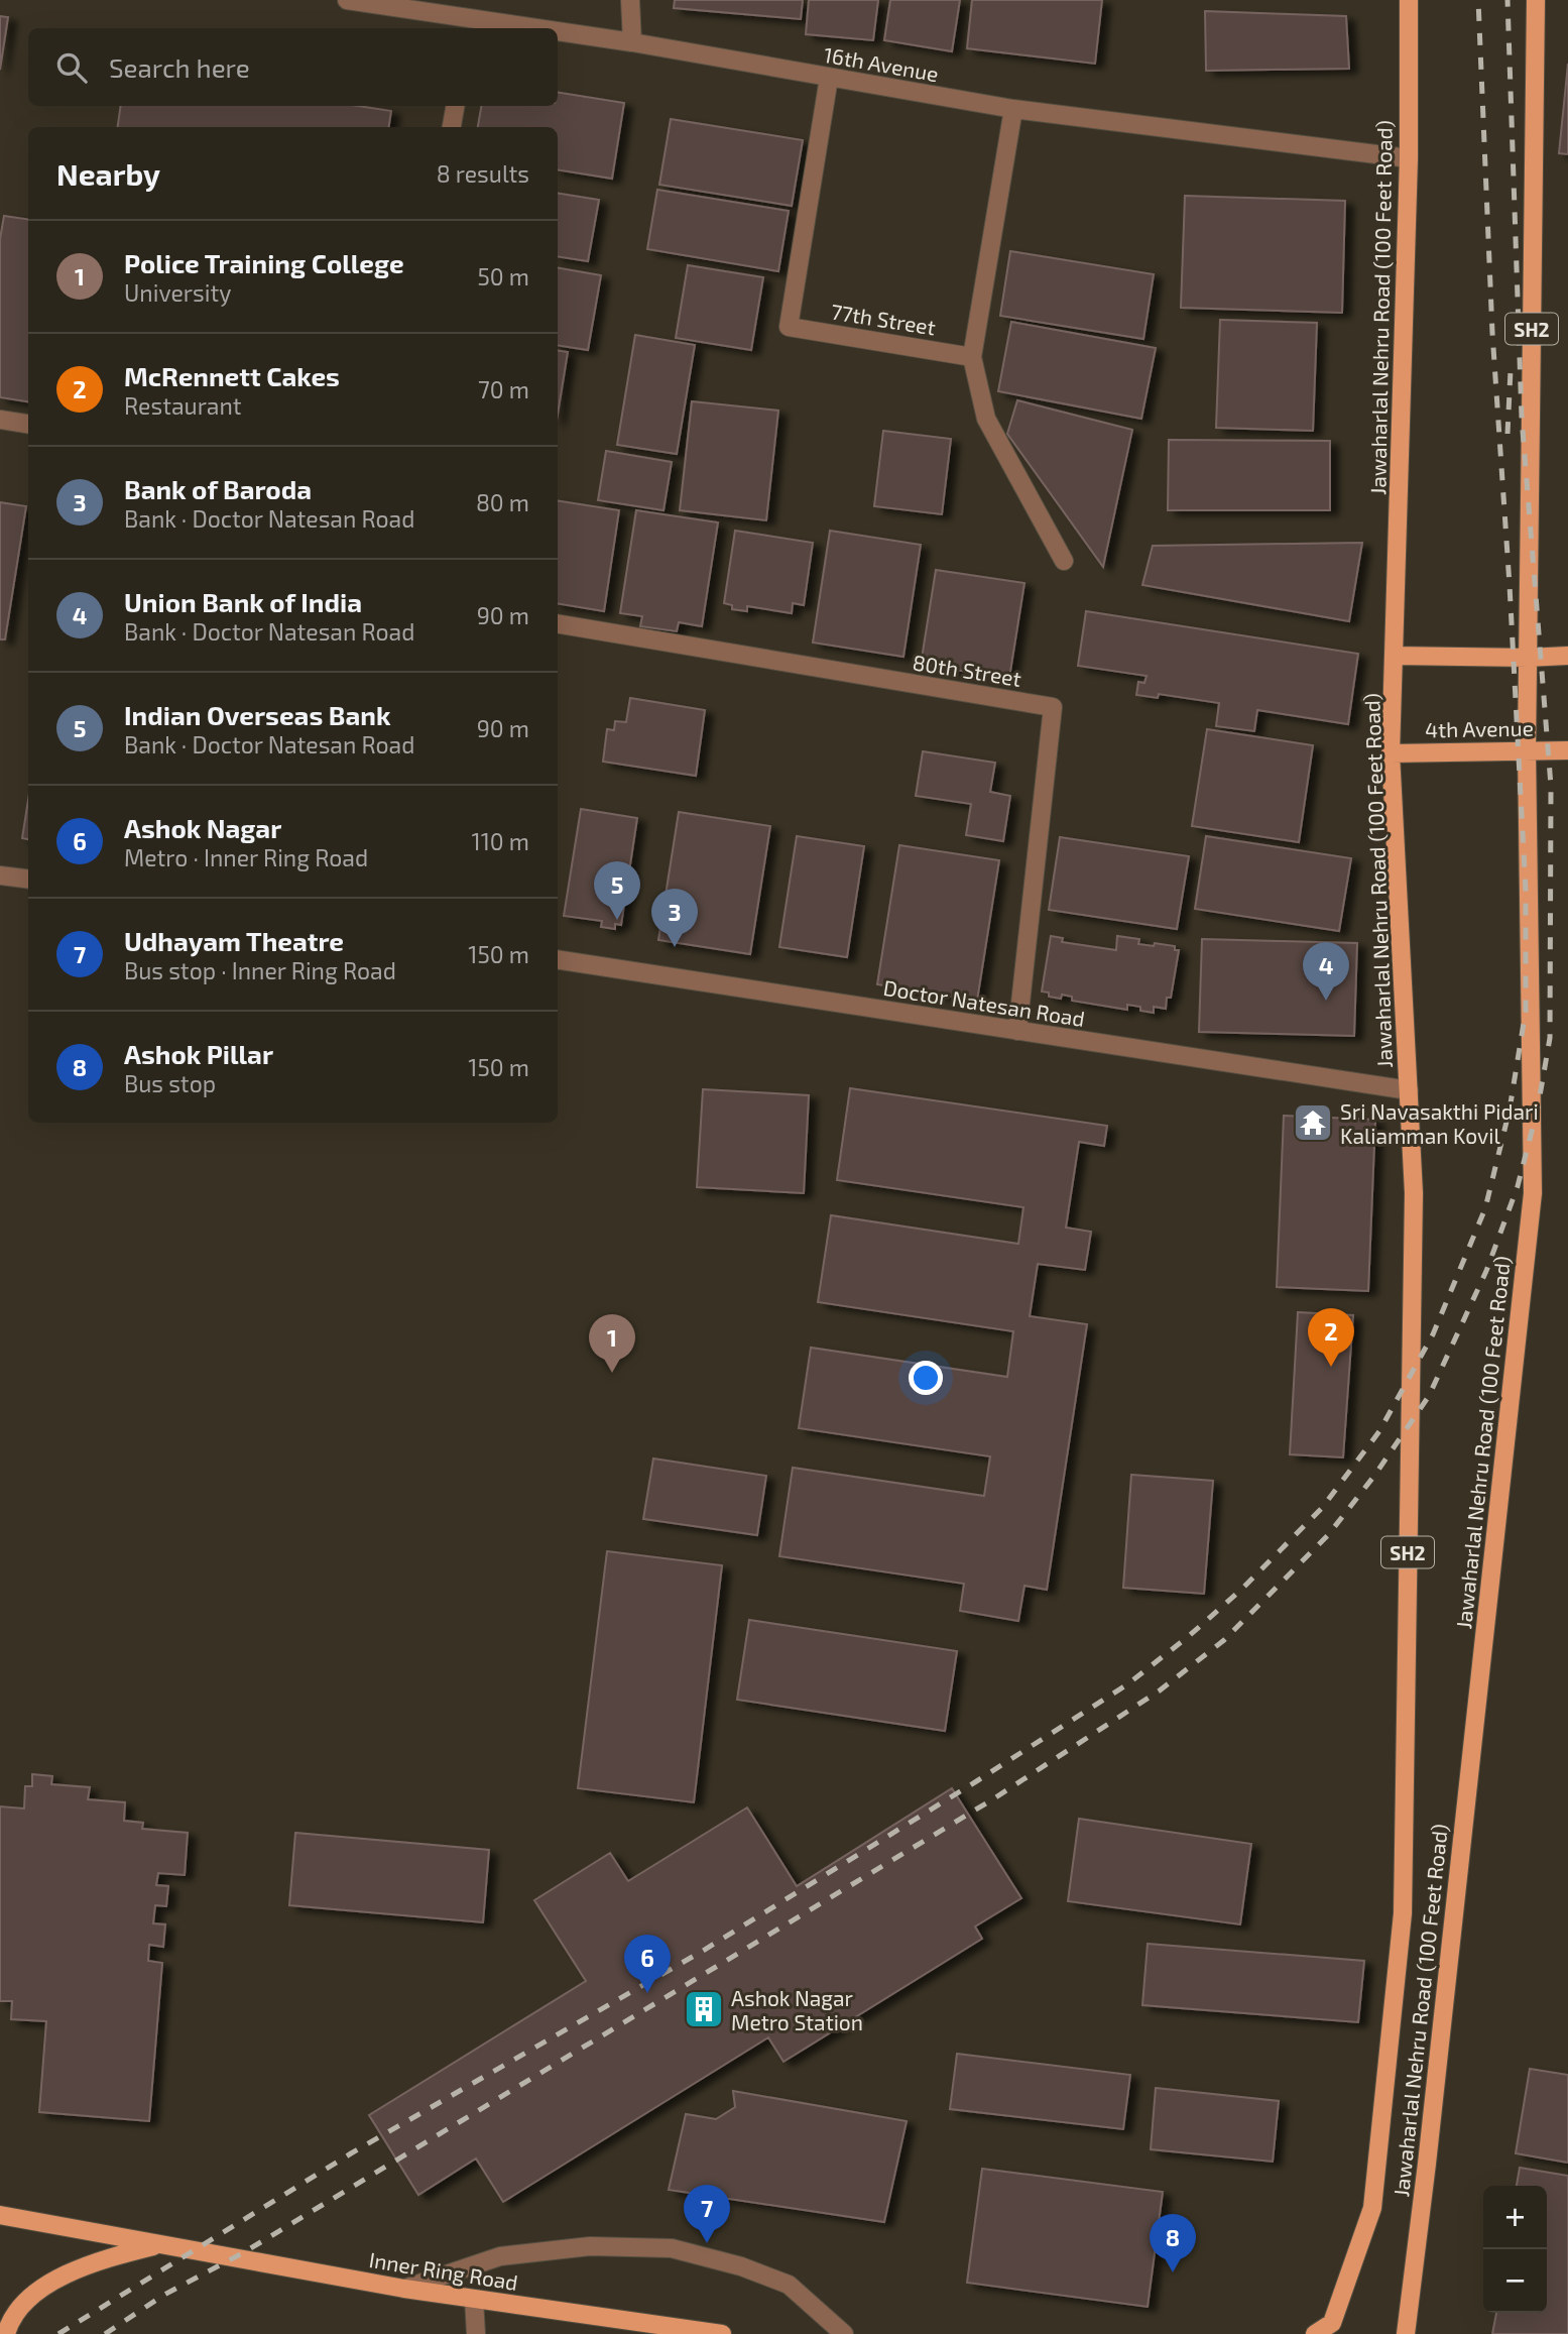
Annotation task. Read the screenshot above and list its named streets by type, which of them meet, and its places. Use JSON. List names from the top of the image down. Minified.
{"streets":{"main road":["Jawaharlal Nehru Road (100 Feet Road)","SH2","4th Avenue","Inner Ring Road"],"street":["16th Avenue","77th Street","80th Street","Doctor Natesan Road"]},"crossings":[["16th Avenue","Jawaharlal Nehru Road (100 Feet Road)"],["16th Avenue","77th Street"],["Jawaharlal Nehru Road (100 Feet Road)","4th Avenue"],["Jawaharlal Nehru Road (100 Feet Road)","Doctor Natesan Road"],["80th Street","Doctor Natesan Road"]],"places":{"temple":["Sri Navasakthi Pidari Kaliamman Kovil"],"building":["Ashok Nagar Metro Station"]},"page":{"search":"Search here","heading":["Nearby","8 results"],"list":[{"mark":"1","name":"Police Training College","note":"University","value":"50 m"},{"mark":"2","name":"McRennett Cakes","note":"Restaurant","value":"70 m"},{"mark":"3","name":"Bank of Baroda","note":"Bank · Doctor Natesan Road","value":"80 m"},{"mark":"4","name":"Union Bank of India","note":"Bank · Doctor Natesan Road","value":"90 m"},{"mark":"5","name":"Indian Overseas Bank","note":"Bank · Doctor Natesan Road","value":"90 m"},{"mark":"6","name":"Ashok Nagar","note":"Metro · Inner Ring Road","value":"110 m"},{"mark":"7","name":"Udhayam Theatre","note":"Bus stop · Inner Ring Road","value":"150 m"},{"mark":"8","name":"Ashok Pillar","note":"Bus stop","value":"150 m"}],"pins":["5","3","4","2","1","6","7","8"],"map_buttons":["+","−"]}}
